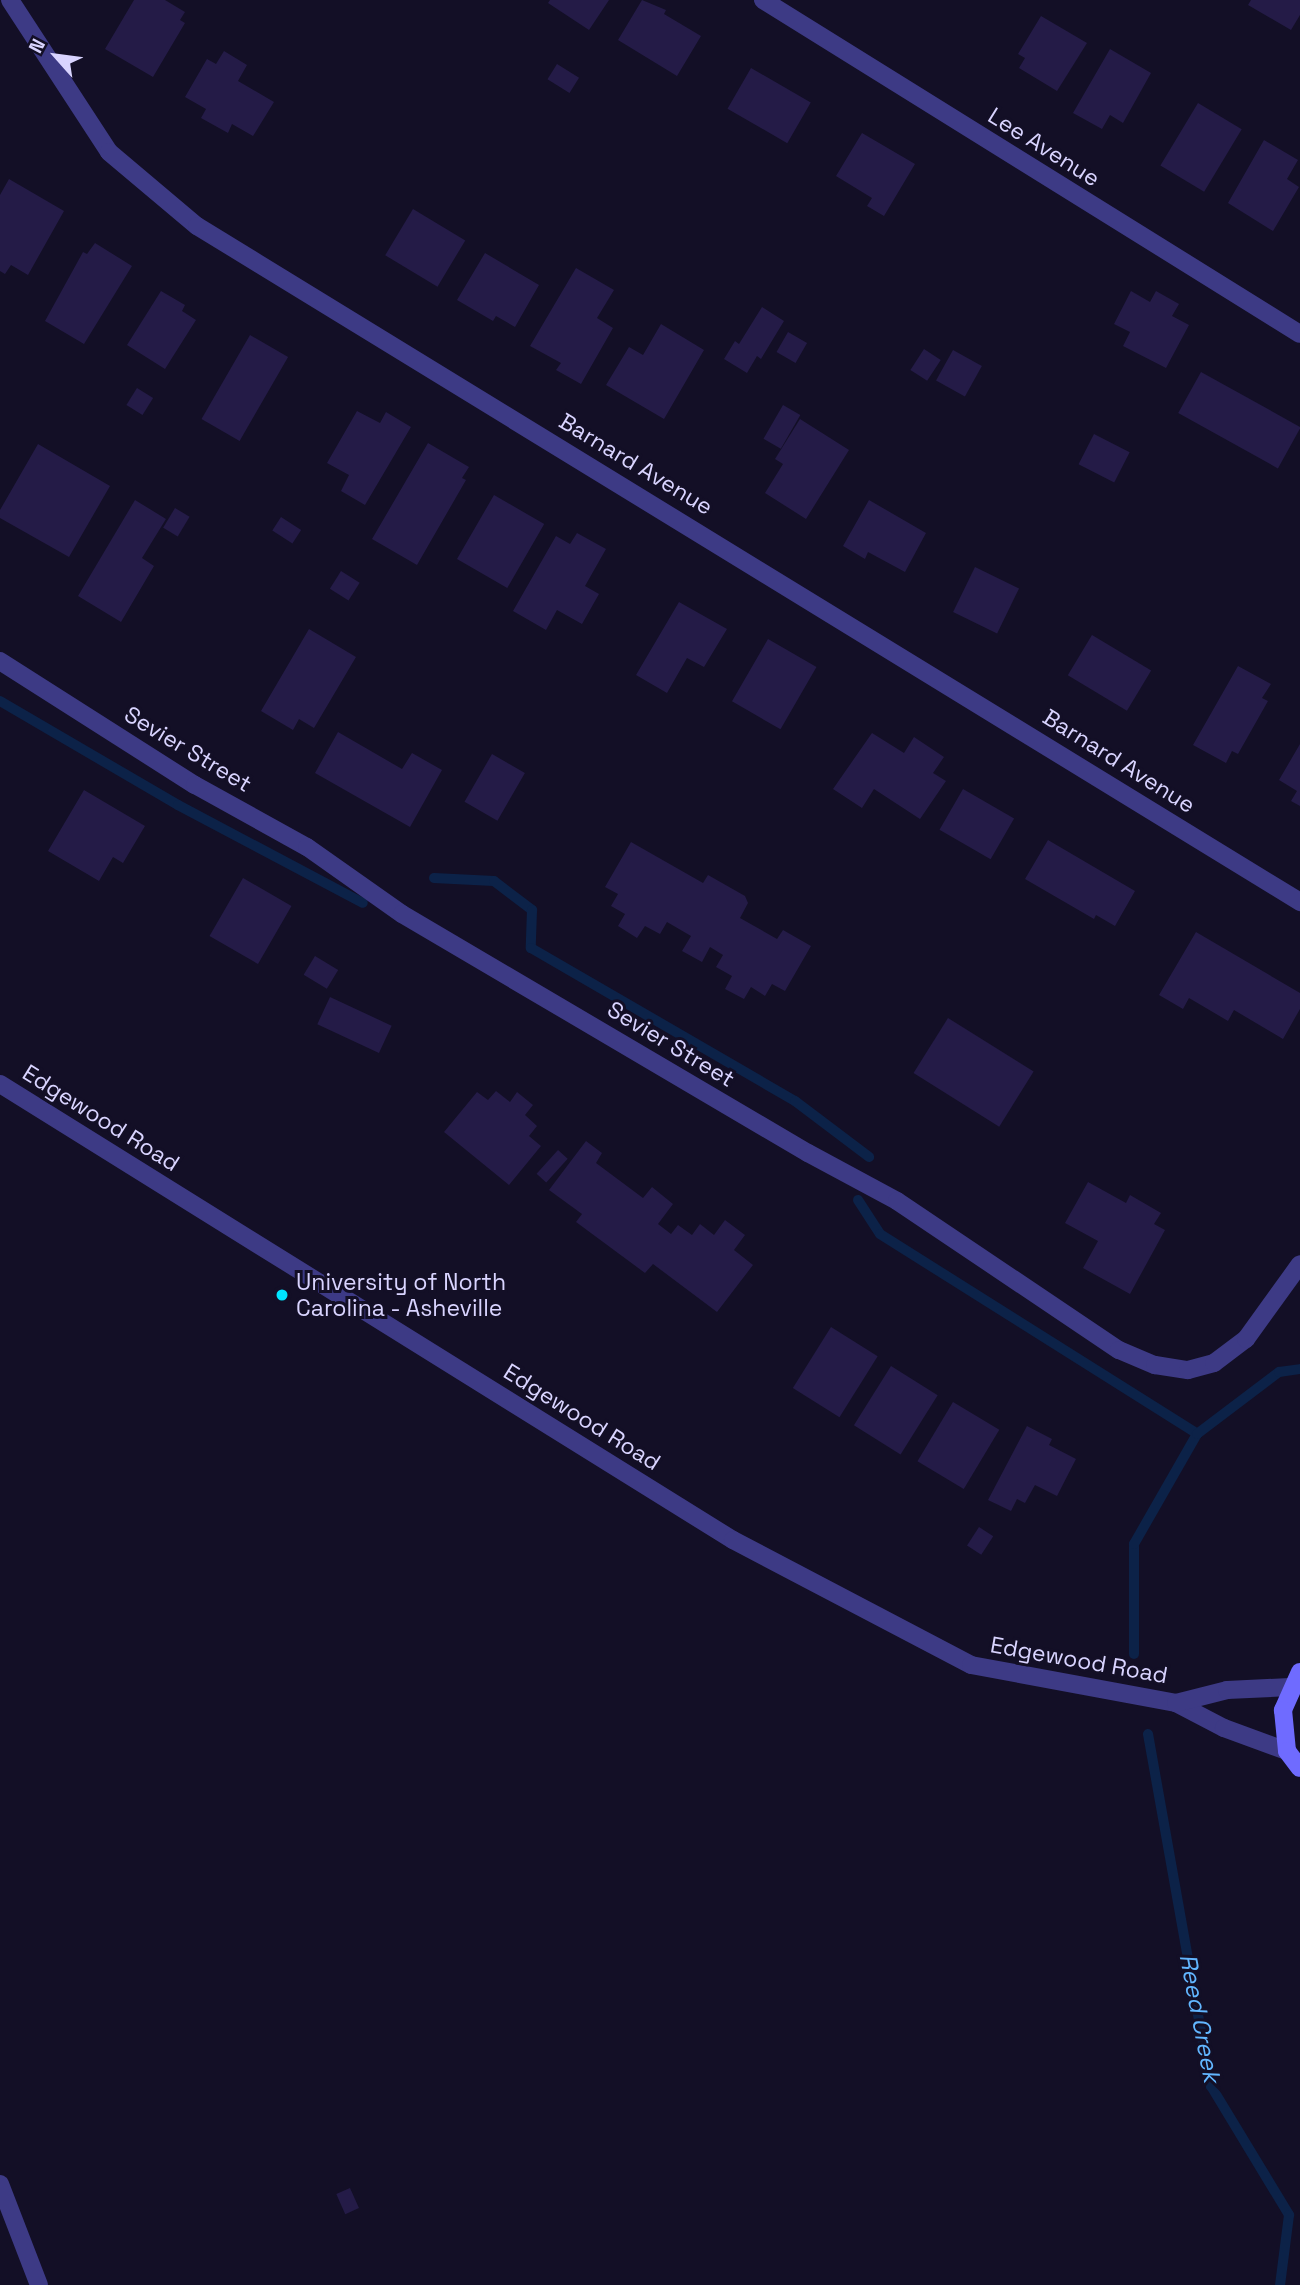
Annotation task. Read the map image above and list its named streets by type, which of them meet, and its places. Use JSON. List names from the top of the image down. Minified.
{"streets":{"street":["Lee Avenue","Barnard Avenue","Sevier Street","Edgewood Road"]},"water":["Reed Creek"],"places":["University of North Carolina - Asheville"],"north":"top left"}
